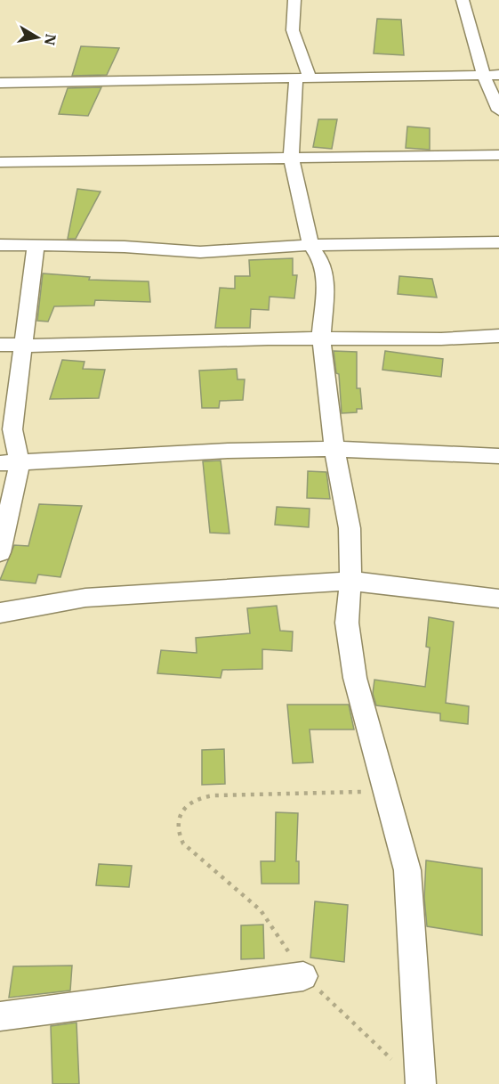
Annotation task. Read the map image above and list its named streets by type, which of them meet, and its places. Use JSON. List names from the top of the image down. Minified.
{"north":"right"}
